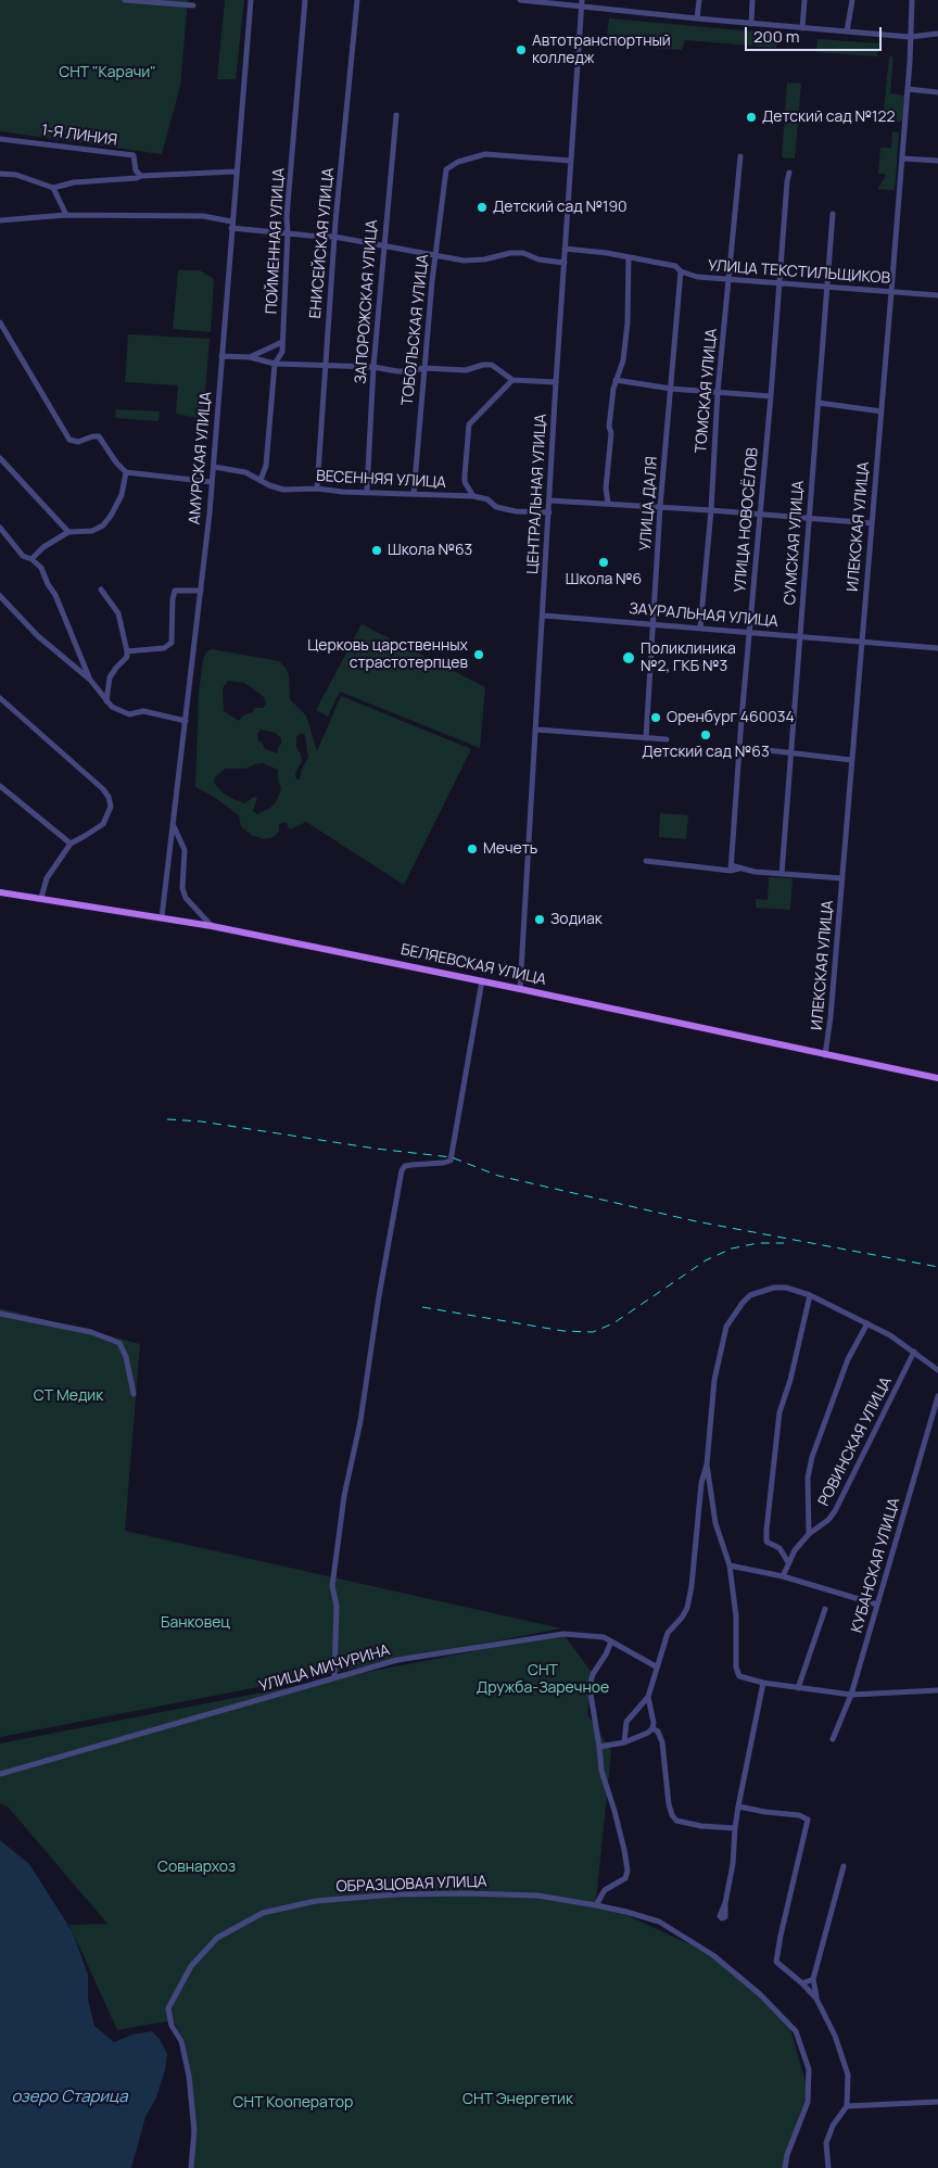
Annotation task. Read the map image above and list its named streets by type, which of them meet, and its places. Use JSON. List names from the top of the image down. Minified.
{"streets":{"main road":["БЕЛЯЕВСКАЯ УЛИЦА"],"street":["1-Я ЛИНИЯ","ПОЙМЕННАЯ УЛИЦА","ЕНИСЕЙСКАЯ УЛИЦА","УЛИЦА ТЕКСТИЛЬЩИКОВ","ЗАПОРОЖСКАЯ УЛИЦА","ТОБОЛЬСКАЯ УЛИЦА","ТОМСКАЯ УЛИЦА","АМУРСКАЯ УЛИЦА","ВЕСЕННЯЯ УЛИЦА","ЦЕНТРАЛЬНАЯ УЛИЦА","УЛИЦА ДАЛЯ","УЛИЦА НОВОСЁЛОВ","ИЛЕКСКАЯ УЛИЦА","СУМСКАЯ УЛИЦА","ЗАУРАЛЬНАЯ УЛИЦА","РОВИНСКАЯ УЛИЦА","КУБАНСКАЯ УЛИЦА","УЛИЦА МИЧУРИНА","ОБРАЗЦОВАЯ УЛИЦА"]},"crossings":[["ЕНИСЕЙСКАЯ УЛИЦА","ВЕСЕННЯЯ УЛИЦА"],["УЛИЦА ТЕКСТИЛЬЩИКОВ","ТОМСКАЯ УЛИЦА"],["УЛИЦА ТЕКСТИЛЬЩИКОВ","ЦЕНТРАЛЬНАЯ УЛИЦА"],["УЛИЦА ТЕКСТИЛЬЩИКОВ","УЛИЦА ДАЛЯ"],["УЛИЦА ТЕКСТИЛЬЩИКОВ","УЛИЦА НОВОСЁЛОВ"],["УЛИЦА ТЕКСТИЛЬЩИКОВ","ИЛЕКСКАЯ УЛИЦА"],["УЛИЦА ТЕКСТИЛЬЩИКОВ","СУМСКАЯ УЛИЦА"],["ЗАПОРОЖСКАЯ УЛИЦА","ВЕСЕННЯЯ УЛИЦА"],["ТОБОЛЬСКАЯ УЛИЦА","ВЕСЕННЯЯ УЛИЦА"],["ТОБОЛЬСКАЯ УЛИЦА","ЦЕНТРАЛЬНАЯ УЛИЦА"],["ТОМСКАЯ УЛИЦА","ЗАУРАЛЬНАЯ УЛИЦА"],["АМУРСКАЯ УЛИЦА","ВЕСЕННЯЯ УЛИЦА"],["АМУРСКАЯ УЛИЦА","БЕЛЯЕВСКАЯ УЛИЦА"],["ВЕСЕННЯЯ УЛИЦА","ЦЕНТРАЛЬНАЯ УЛИЦА"],["ЦЕНТРАЛЬНАЯ УЛИЦА","ЗАУРАЛЬНАЯ УЛИЦА"],["ЦЕНТРАЛЬНАЯ УЛИЦА","БЕЛЯЕВСКАЯ УЛИЦА"],["УЛИЦА ДАЛЯ","ЗАУРАЛЬНАЯ УЛИЦА"],["УЛИЦА НОВОСЁЛОВ","ЗАУРАЛЬНАЯ УЛИЦА"],["ИЛЕКСКАЯ УЛИЦА","ЗАУРАЛЬНАЯ УЛИЦА"],["ИЛЕКСКАЯ УЛИЦА","БЕЛЯЕВСКАЯ УЛИЦА"],["СУМСКАЯ УЛИЦА","ЗАУРАЛЬНАЯ УЛИЦА"]],"water":["озеро Старица"],"parks":["СНТ \"Карачи\"","СТ Медик","Банковец","СНТ Дружба-Заречное","Совнархоз","СНТ Энергетик","СНТ Кооператор"],"places":["Автотранспортный колледж","Детский сад №122","Детский сад №190","Школа №63","Школа №6","Церковь царственных страстотерпцев","Поликлиника №2, ГКБ №3","Оренбург 460034","Детский сад №63","Мечеть","Зодиак"],"scale_bar":"200 m"}
